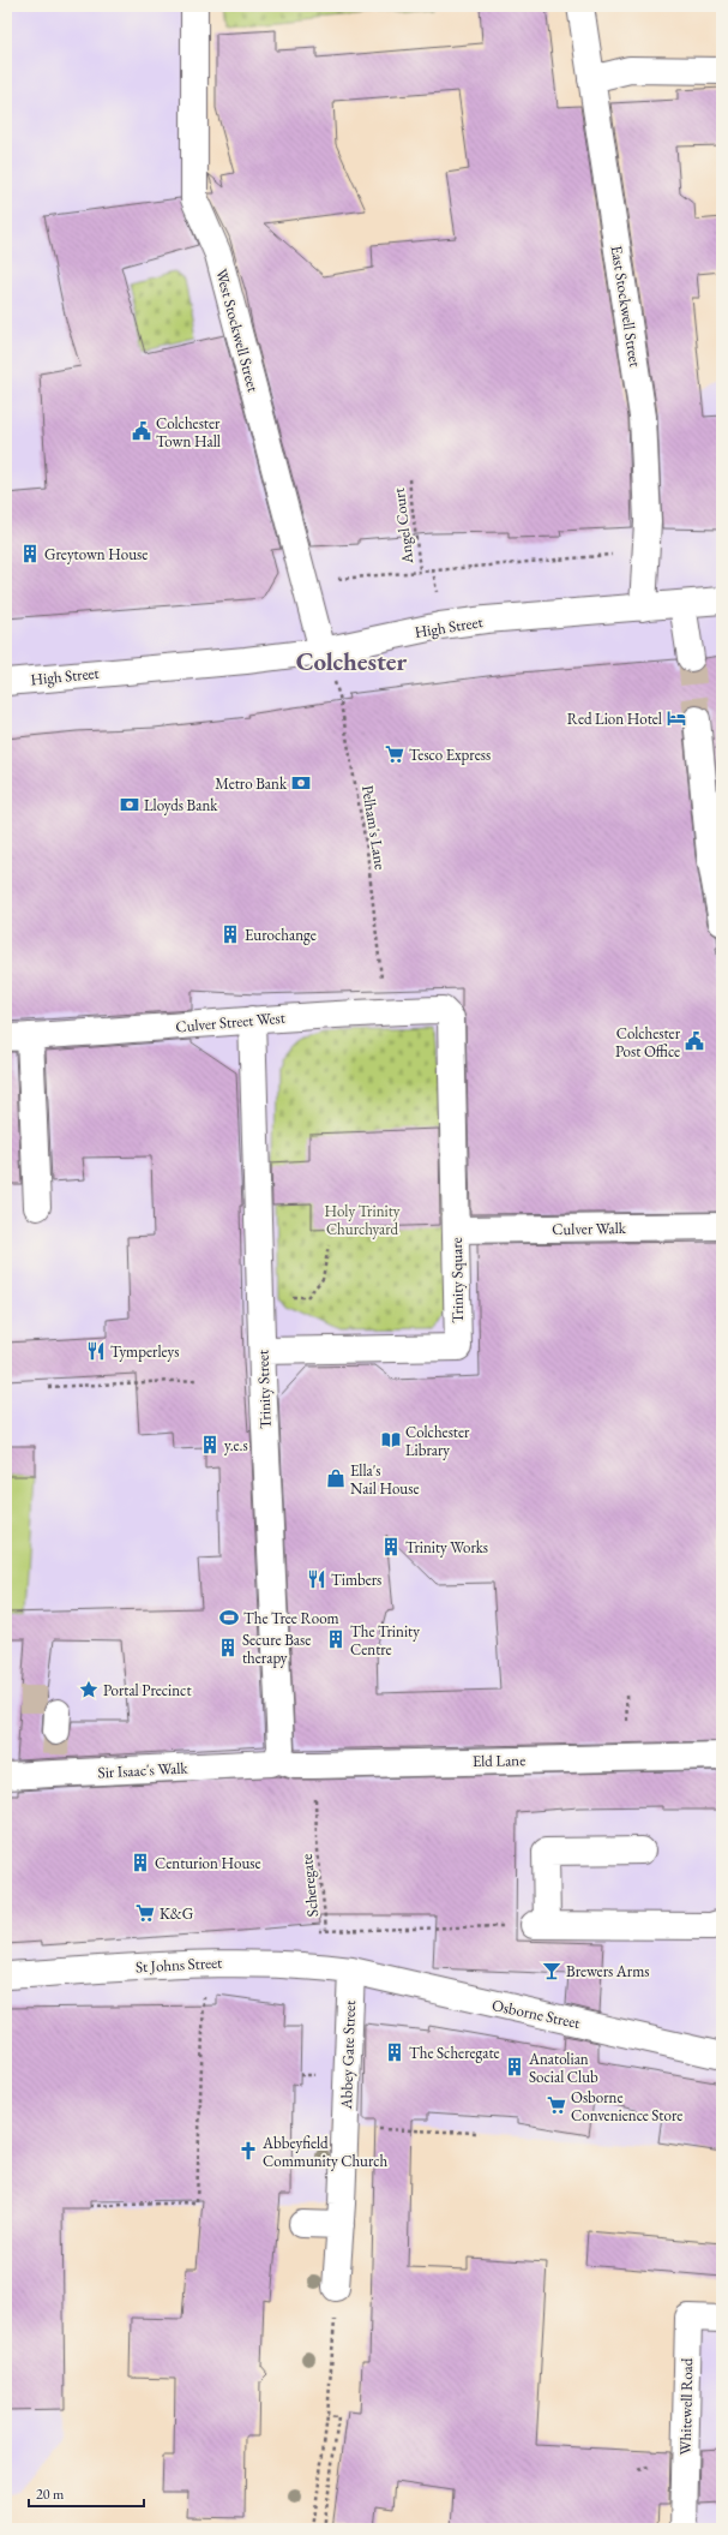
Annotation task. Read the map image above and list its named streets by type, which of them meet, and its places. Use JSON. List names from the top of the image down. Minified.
{"streets":{"street":["East Stockwell Street","West Stockwell Street","High Street","Culver Street West","Culver Walk","Trinity Square","Trinity Street","Eld Lane","Sir Isaac's Walk","St Johns Street","Osborne Street","Abbey Gate Street","Whitewell Road"],"path":["Angel Court","Pelham's Lane","Scheregate"]},"crossings":[["East Stockwell Street","High Street"],["West Stockwell Street","High Street"],["West Stockwell Street","Pelham's Lane"],["High Street","Pelham's Lane"],["Pelham's Lane","Culver Street West"],["Culver Street West","Trinity Square"],["Culver Street West","Trinity Street"],["Culver Walk","Trinity Square"],["Trinity Square","Trinity Street"],["Trinity Street","Eld Lane"],["Trinity Street","Sir Isaac's Walk"],["Eld Lane","Sir Isaac's Walk"],["St Johns Street","Osborne Street"],["St Johns Street","Abbey Gate Street"],["Osborne Street","Abbey Gate Street"]],"districts":["Colchester"],"parks":["Holy Trinity Churchyard"],"places":{"public building":["Colchester Town Hall","Colchester Post Office"],"building":["Greytown House","Eurochange","y.e.s","Trinity Works","The Trinity Centre","Secure Base therapy","Centurion House","The Scheregate","Anatolian Social Club"],"hotel":["Red Lion Hotel"],"supermarket":["Tesco Express","K&G","Osborne Convenience Store"],"bank":["Metro Bank","Lloyds Bank"],"restaurant":["Tymperleys","Timbers"],"library":["Colchester Library"],"shop":["Ella's Nail House"],"sports":["The Tree Room"],"place":["Portal Precinct"],"bar":["Brewers Arms"],"church":["Abbeyfield Community Church"]},"scale_bar":"20 m"}
